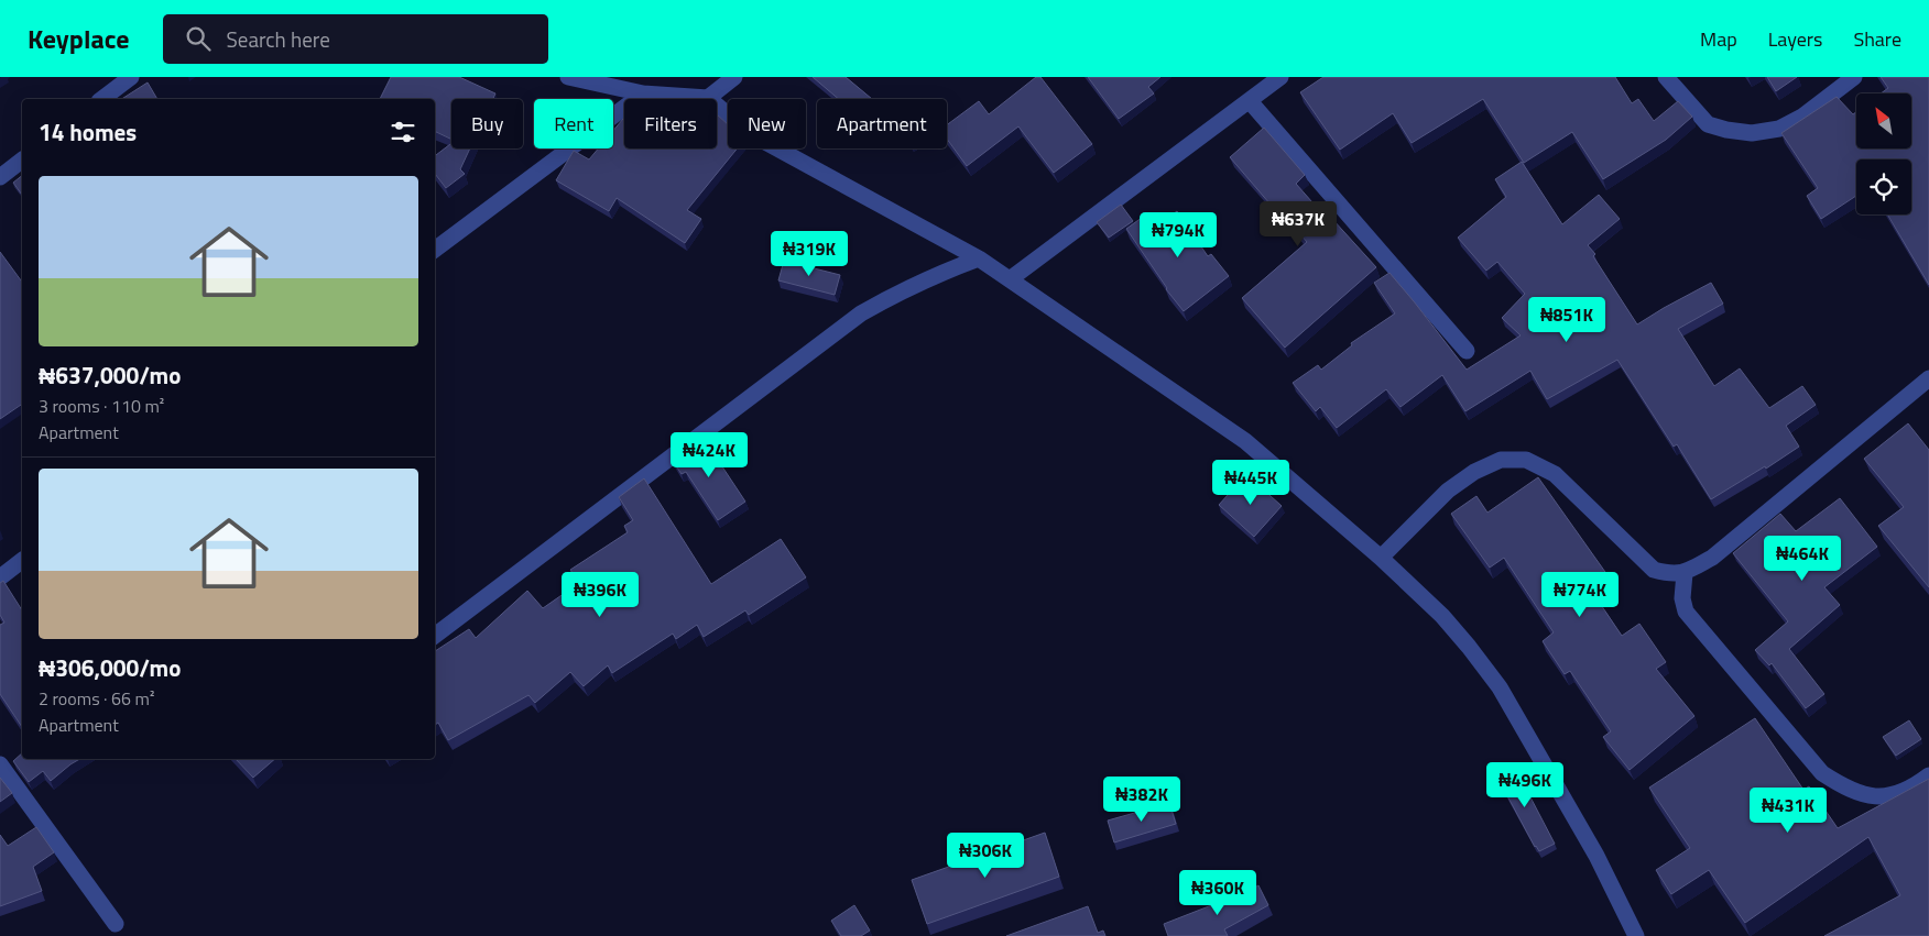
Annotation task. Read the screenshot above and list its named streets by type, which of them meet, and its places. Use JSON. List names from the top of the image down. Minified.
{"north":"top left","page":{"header":"Keyplace","search":"Search here","nav":["Map","Layers","Share"],"chip":["Buy","Rent","Filters","New","Apartment"],"heading":"14 homes","list":[{"name":"₦637,000/mo","note":"3 rooms · 110 m² · Apartment"},{"name":"₦306,000/mo","note":"2 rooms · 66 m² · Apartment"}],"price":["₦637K","₦794K","₦319K","₦851K","₦424K","₦445K","₦464K","₦396K","₦774K","₦496K","₦382K","₦431K","₦306K","₦360K"]}}
